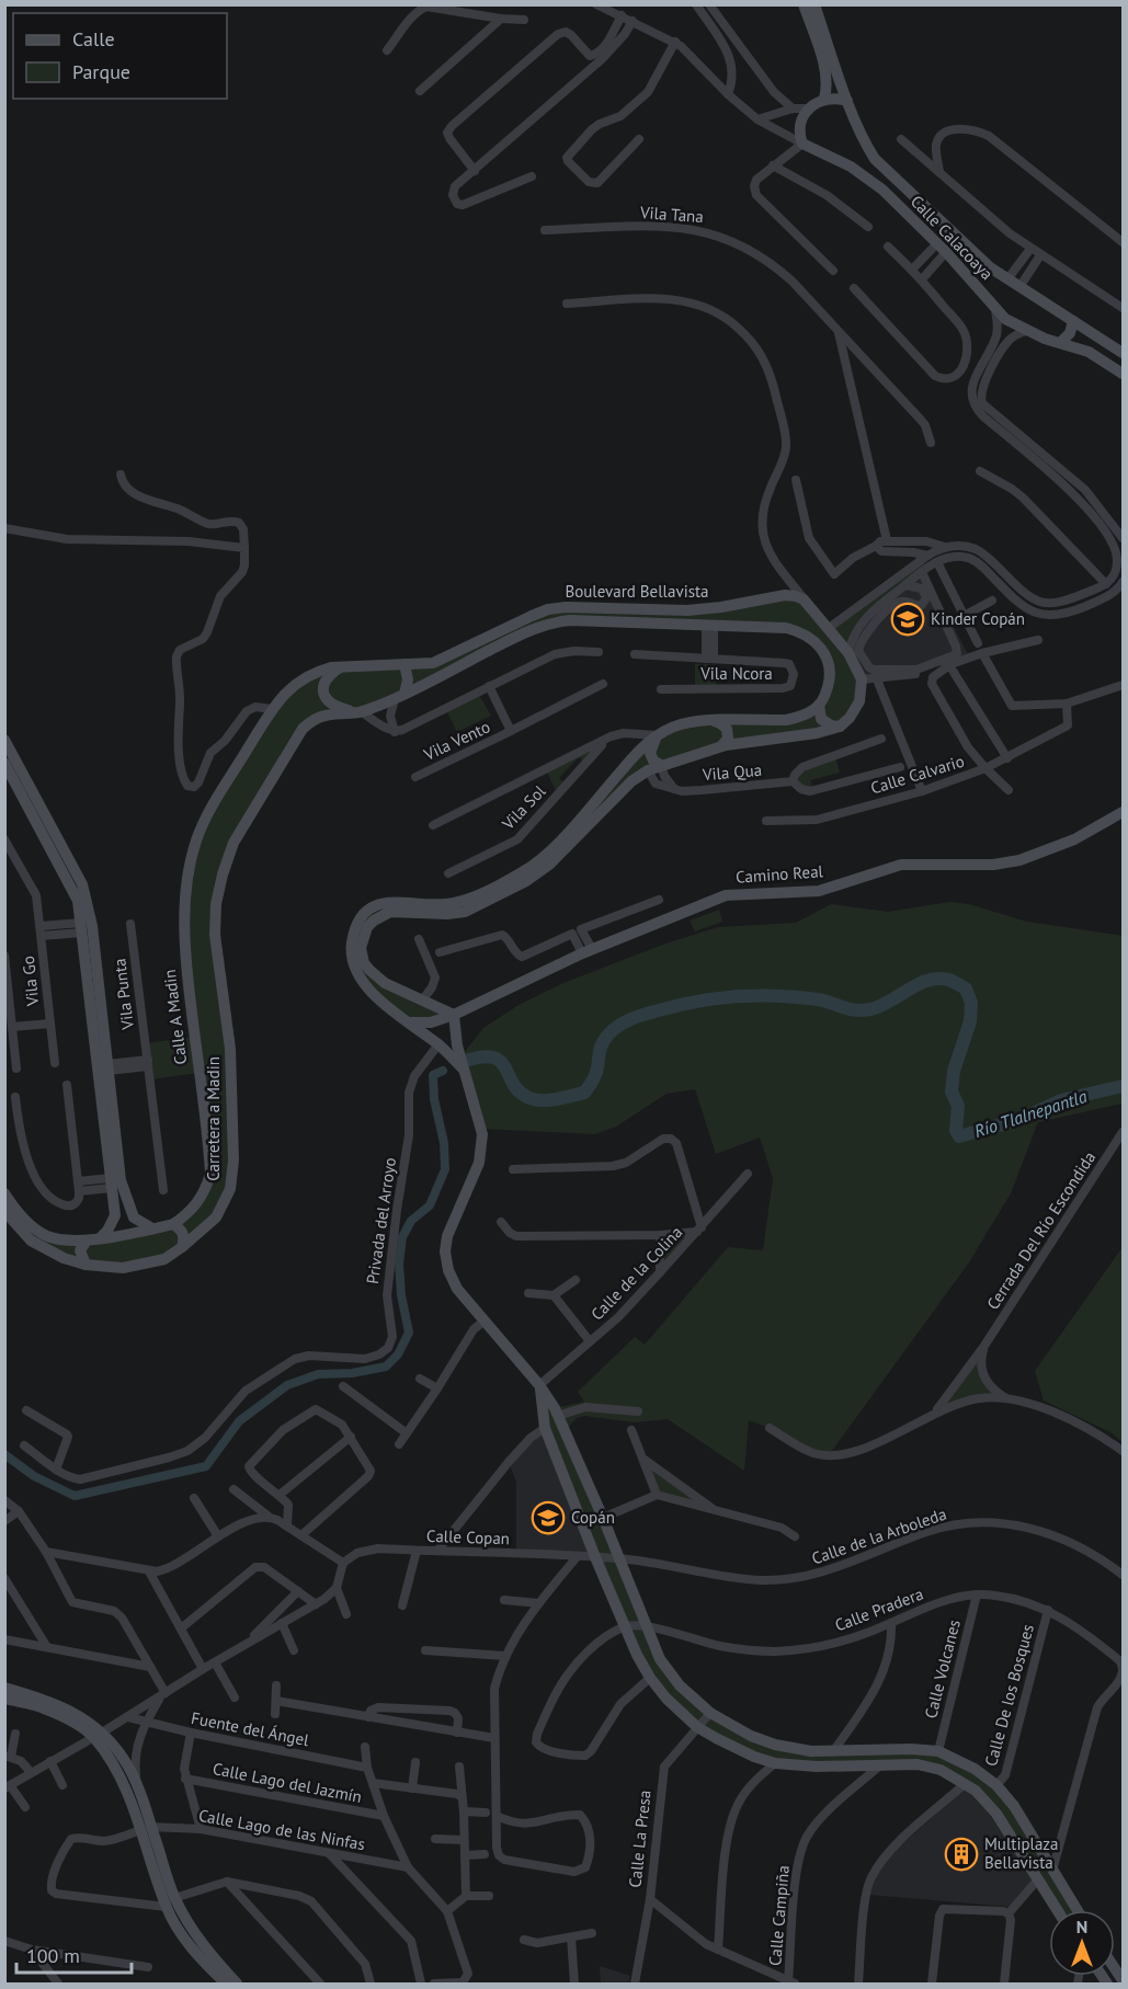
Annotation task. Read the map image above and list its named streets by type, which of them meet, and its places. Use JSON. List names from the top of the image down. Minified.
{"streets":{"main road":["Calle Calacoaya","Boulevard Bellavista","Camino Real","Calle A Madin","Carretera a Madin"],"street":["Vila Tana","Vila Ncora","Vila Vento","Vila Qua","Calle Calvario","Vila Sol","Vila Go","Vila Punta","Privada del Arroyo","Cerrada Del Río Escondida","Calle de la Colina","Calle de la Arboleda","Calle Copan","Calle Pradera","Calle Volcanes","Calle De los Bosques","Fuente del Ángel","Calle Lago del Jazmín","Calle Lago de las Ninfas","Calle La Presa","Calle Campiña"]},"crossings":[["Boulevard Bellavista","Vila Ncora"],["Boulevard Bellavista","Calle A Madin"],["Boulevard Bellavista","Carretera a Madin"],["Calle de la Arboleda","Calle Copan"],["Calle Pradera","Calle Volcanes"],["Calle Pradera","Calle De los Bosques"]],"water":["Río Tlalnepantla"],"places":{"school or university":["Kinder Copán","Copán"],"building":["Multiplaza Bellavista"]},"legend":["Calle","Parque"],"scale_bar":"100 m","north":"top"}
